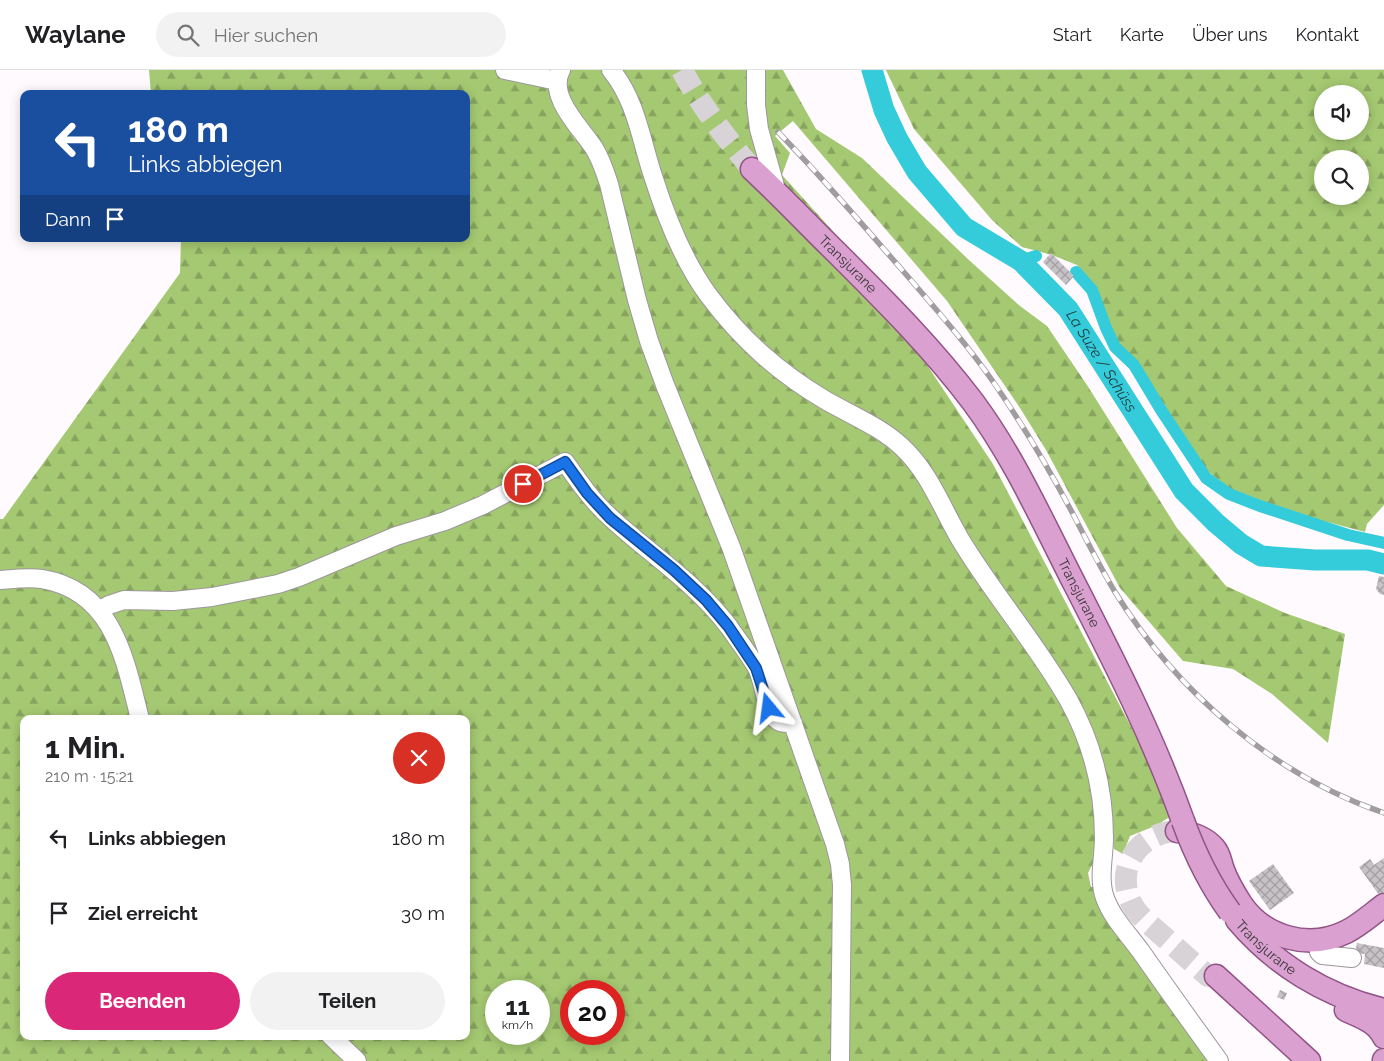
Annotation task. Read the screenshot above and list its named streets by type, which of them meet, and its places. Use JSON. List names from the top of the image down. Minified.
{"streets":{"main road":["Transjurane"]},"water":["La Suze / Schüss"],"page":{"header":"Waylane","search":"Hier suchen","nav":["Start","Karte","Über uns","Kontakt"],"turn":["180 m","Links abbiegen"],"then":"Dann","heading":["1 Min.","210 m · 15:21"],"list":[{"name":"Links abbiegen","value":"180 m"},{"name":"Ziel erreicht","value":"30 m"}],"buttons":["Beenden","Teilen"],"speed":"11 km/h","limit":"20"}}
